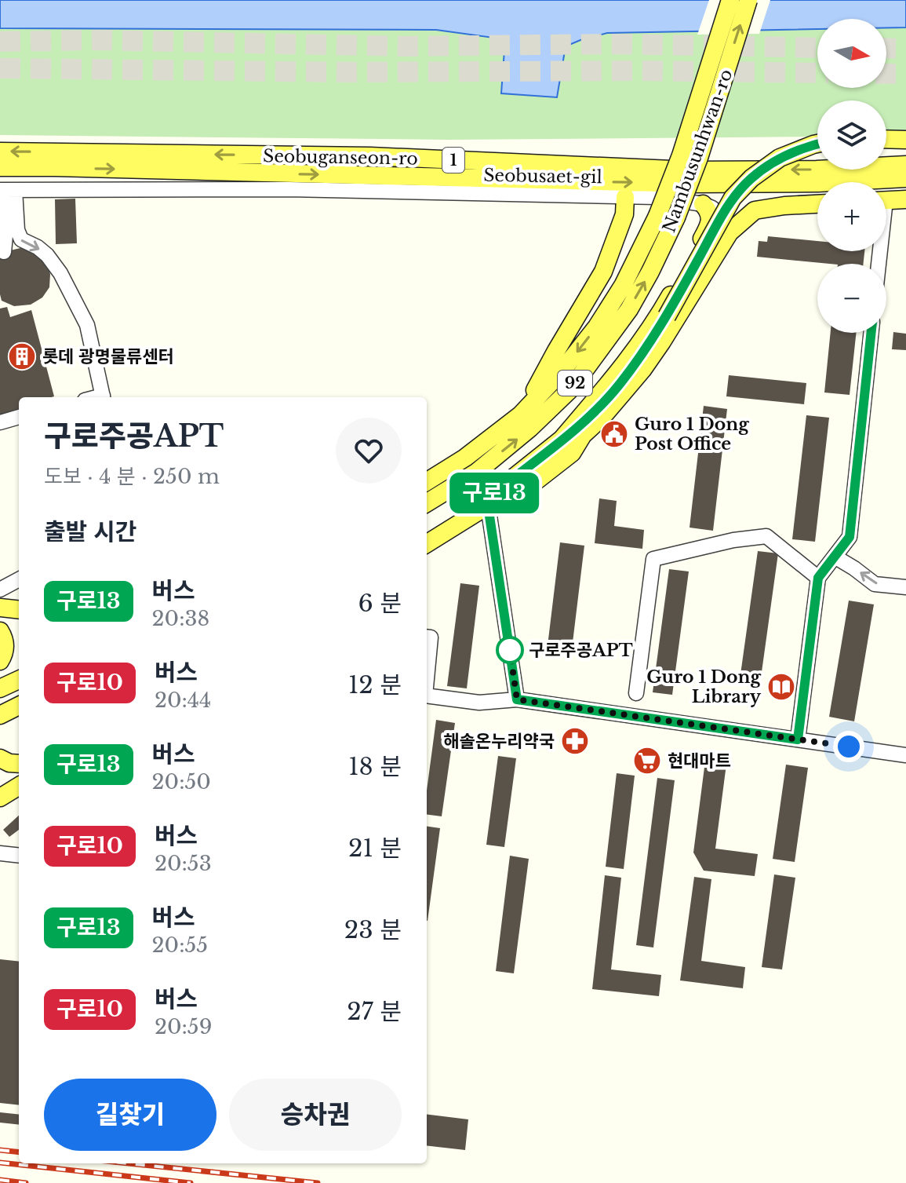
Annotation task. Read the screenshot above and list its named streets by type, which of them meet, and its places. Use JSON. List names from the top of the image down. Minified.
{"streets":{"main road":["Nambusunhwan-ro","Seobuganseon-ro","1","92"],"street":["Seobusaet-gil"]},"places":{"building":["롯데 광명물류센터"],"public building":["Guro 1 Dong Post Office"],"other":["구로주공APT"],"library":["Guro 1 Dong Library"],"pharmacy":["해솔온누리약국"],"supermarket":["현대마트"]},"lines":["bus line 구로13"],"north":"right","page":{"on_map":"구로13","map_buttons":["+","−"],"heading":[["구로주공APT","도보 · 4 분 · 250 m"],"출발 시간"],"list":[{"mark":"구로13","name":"버스","note":"20:38","value":"6 분"},{"mark":"구로10","name":"버스","note":"20:44","value":"12 분"},{"mark":"구로13","name":"버스","note":"20:50","value":"18 분"},{"mark":"구로10","name":"버스","note":"20:53","value":"21 분"},{"mark":"구로13","name":"버스","note":"20:55","value":"23 분"},{"mark":"구로10","name":"버스","note":"20:59","value":"27 분"}],"buttons":["길찾기","승차권"]}}
